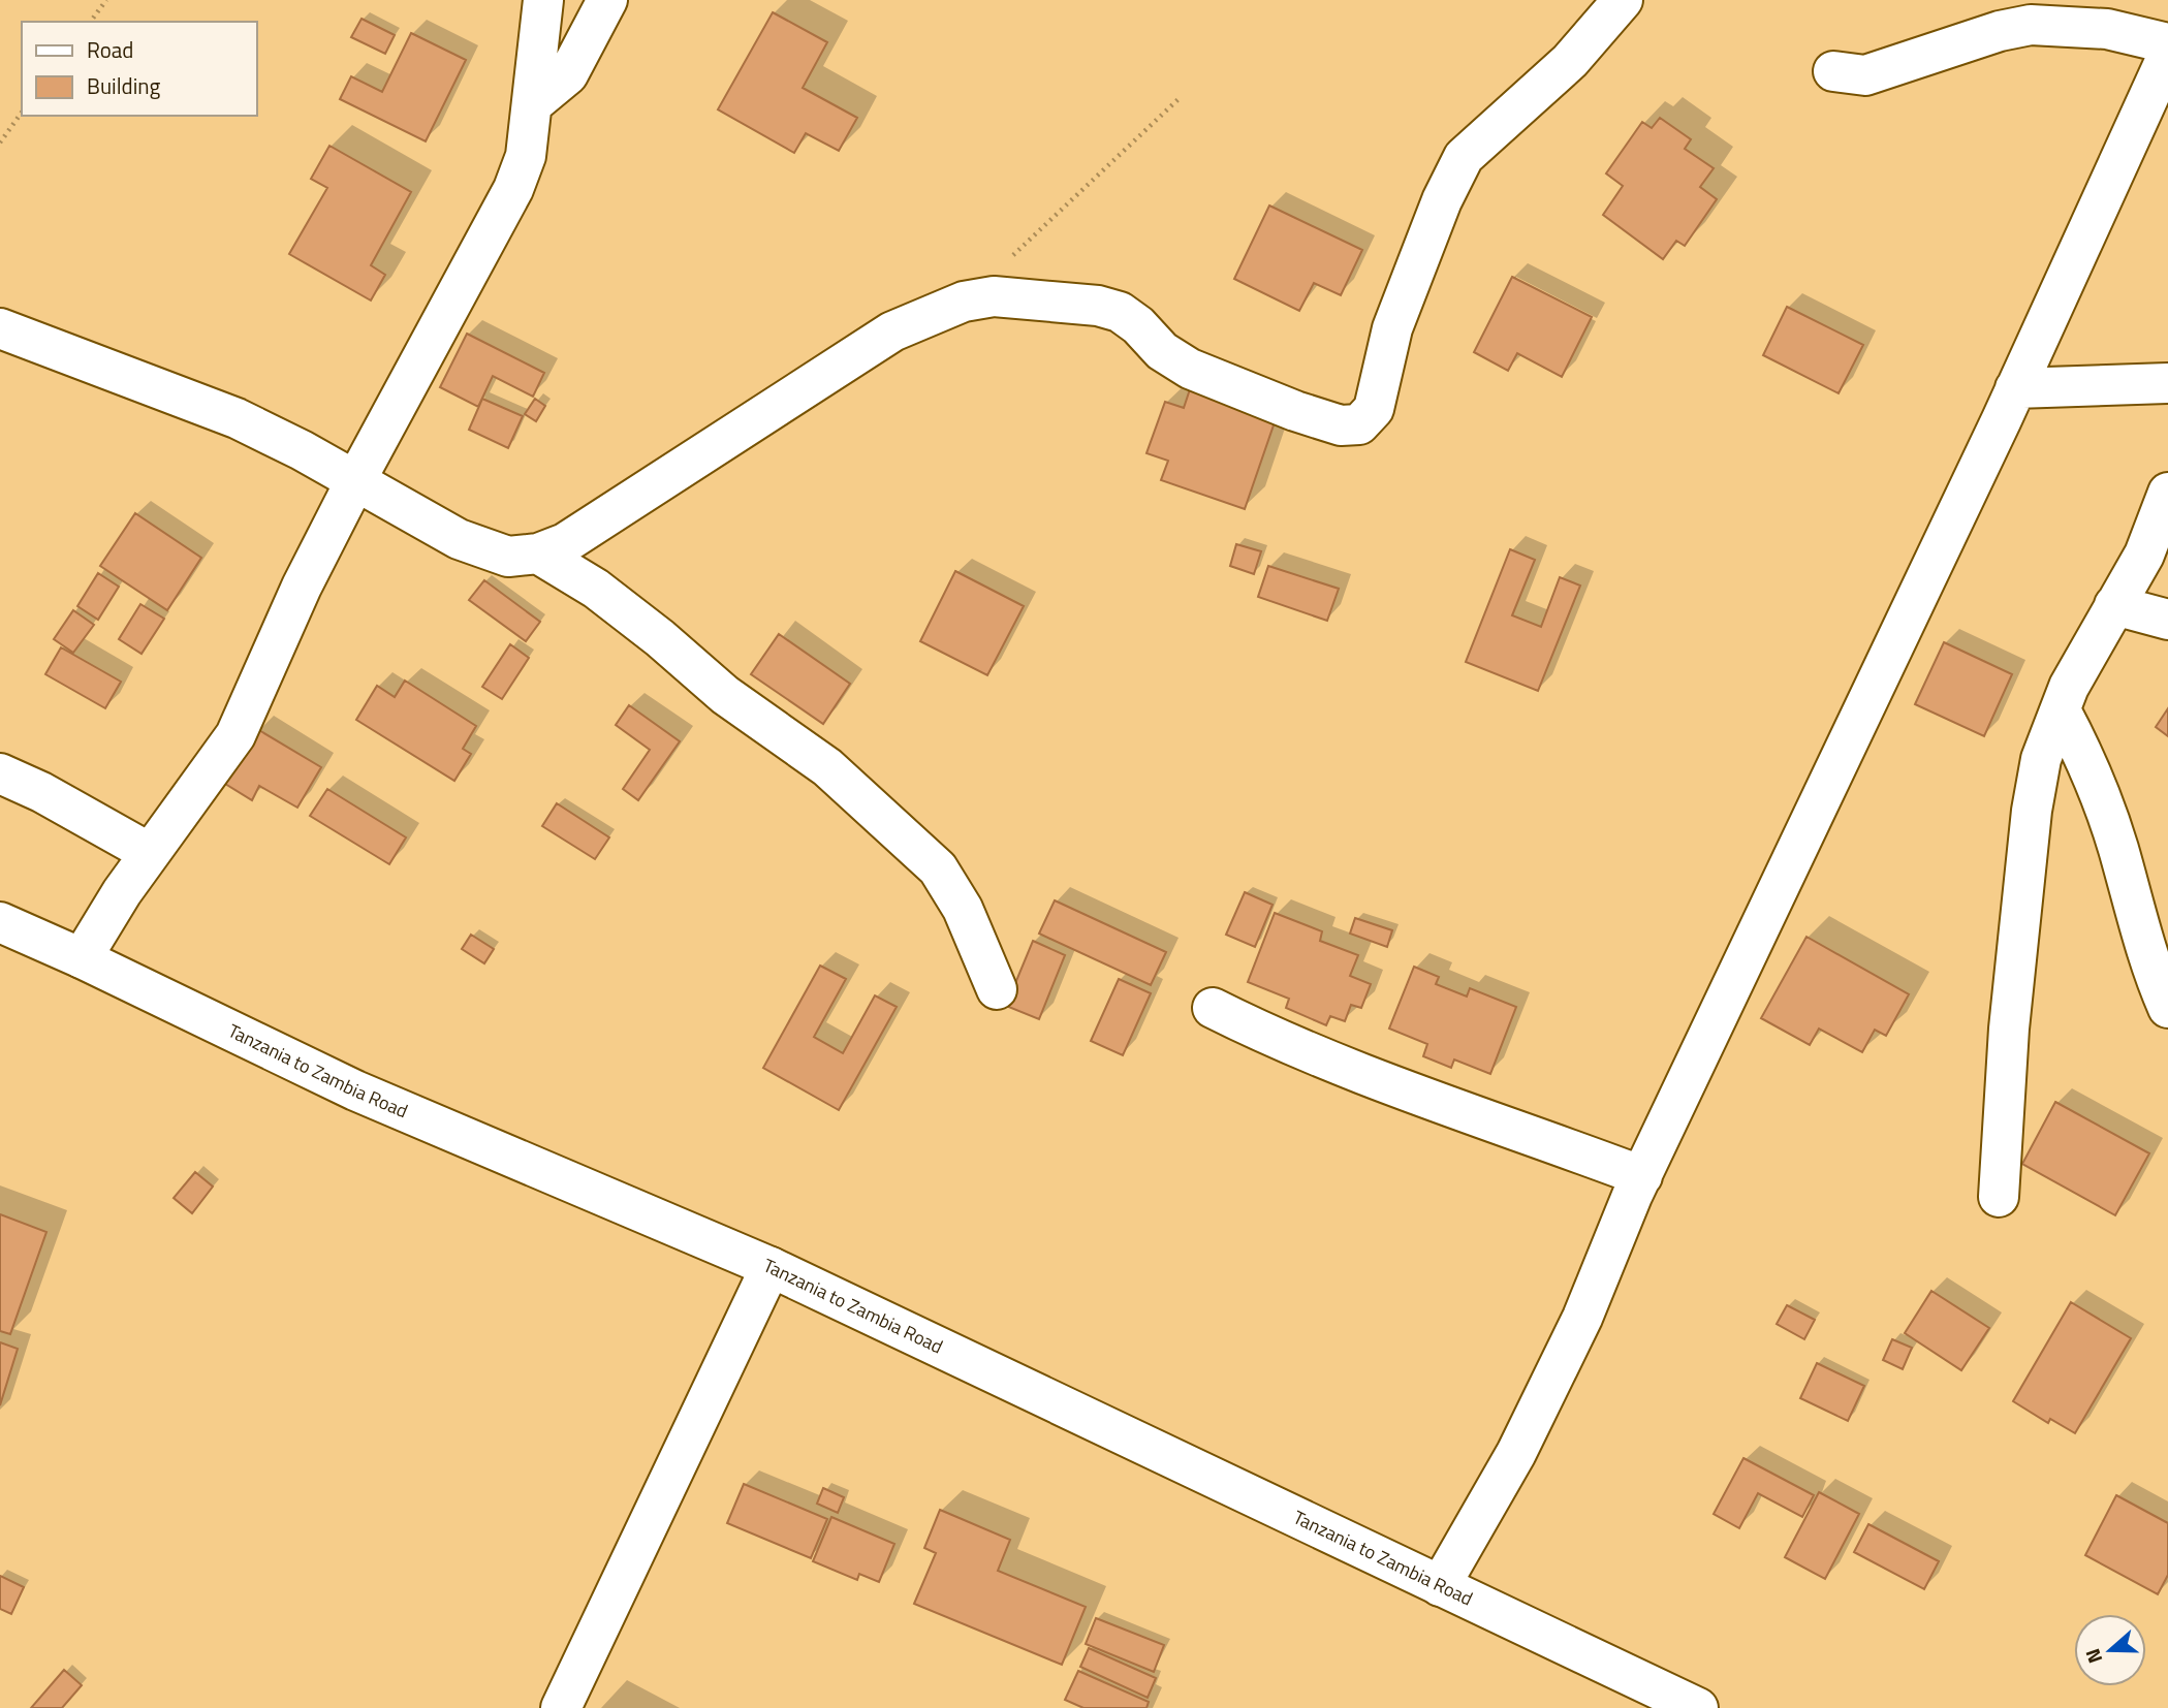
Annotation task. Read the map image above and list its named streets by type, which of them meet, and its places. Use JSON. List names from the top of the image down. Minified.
{"streets":{"main road":["Tanzania to Zambia Road"]},"legend":["Road","Building"],"north":"left"}
